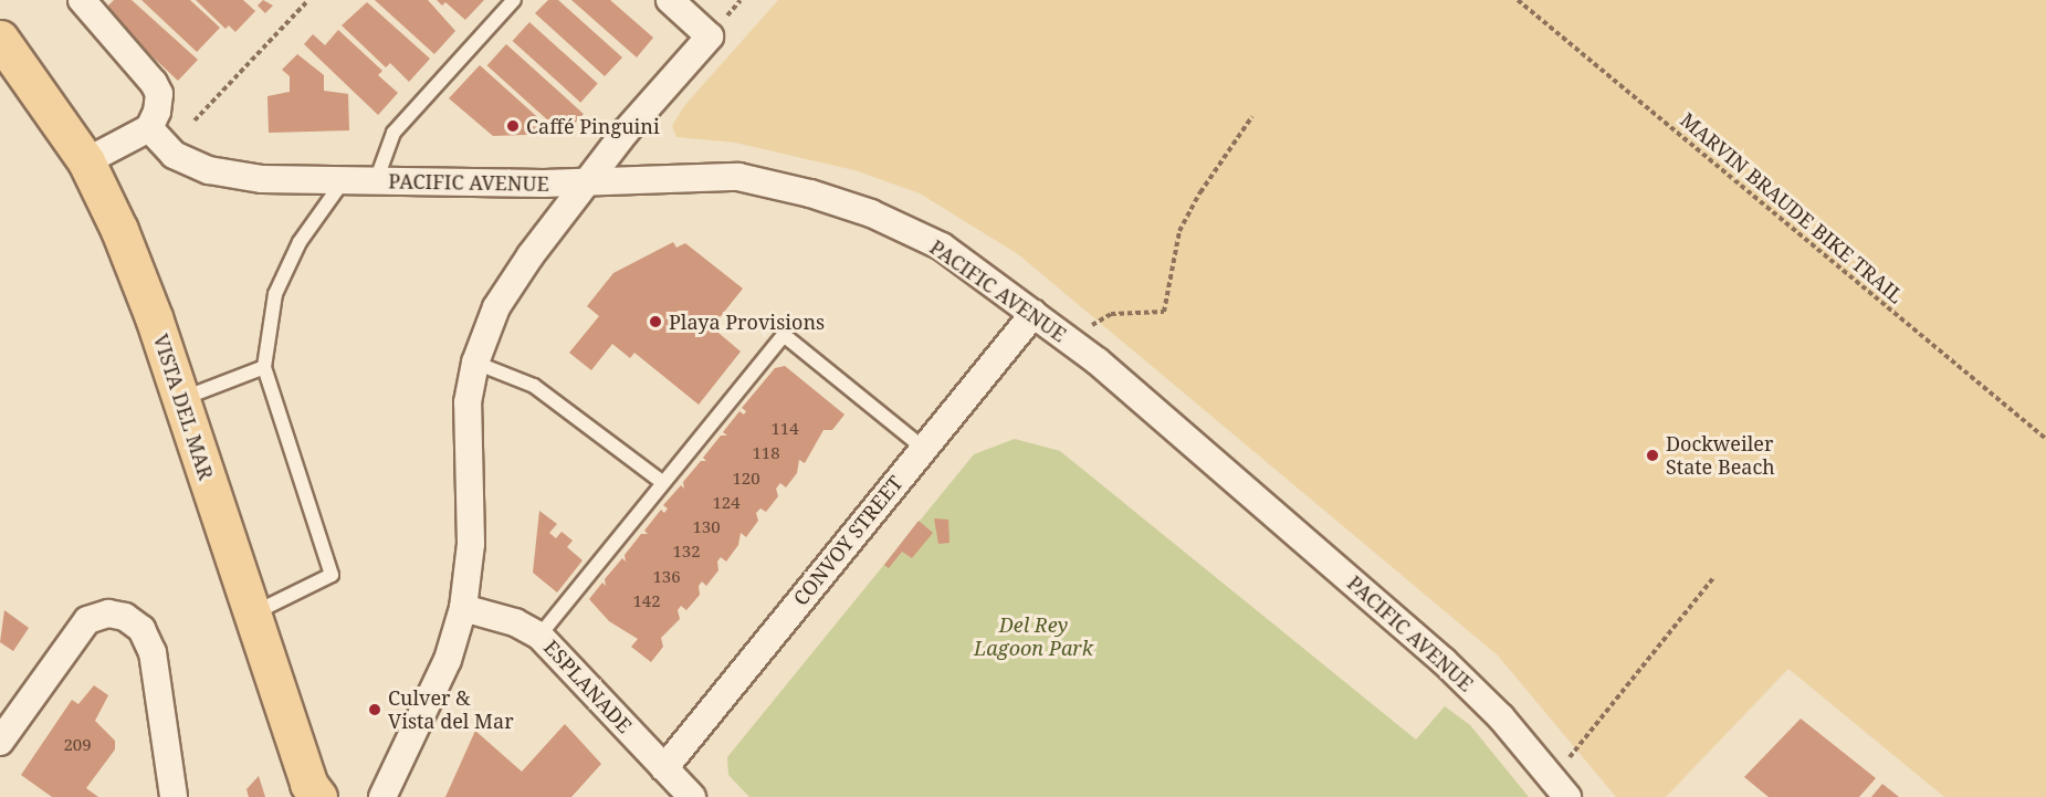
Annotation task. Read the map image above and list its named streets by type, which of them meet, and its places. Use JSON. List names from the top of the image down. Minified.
{"streets":{"main road":["VISTA DEL MAR"],"street":["PACIFIC AVENUE","CONVOY STREET","ESPLANADE"],"path":["MARVIN BRAUDE BIKE TRAIL"]},"crossings":[["PACIFIC AVENUE","CONVOY STREET"],["CONVOY STREET","ESPLANADE"]],"parks":["Del Rey Lagoon Park"],"places":["Caffé Pinguini","Playa Provisions","Dockweiler State Beach","Culver & Vista del Mar"],"house_numbers":["114","118","120","124","130","132","136","142","209"]}
